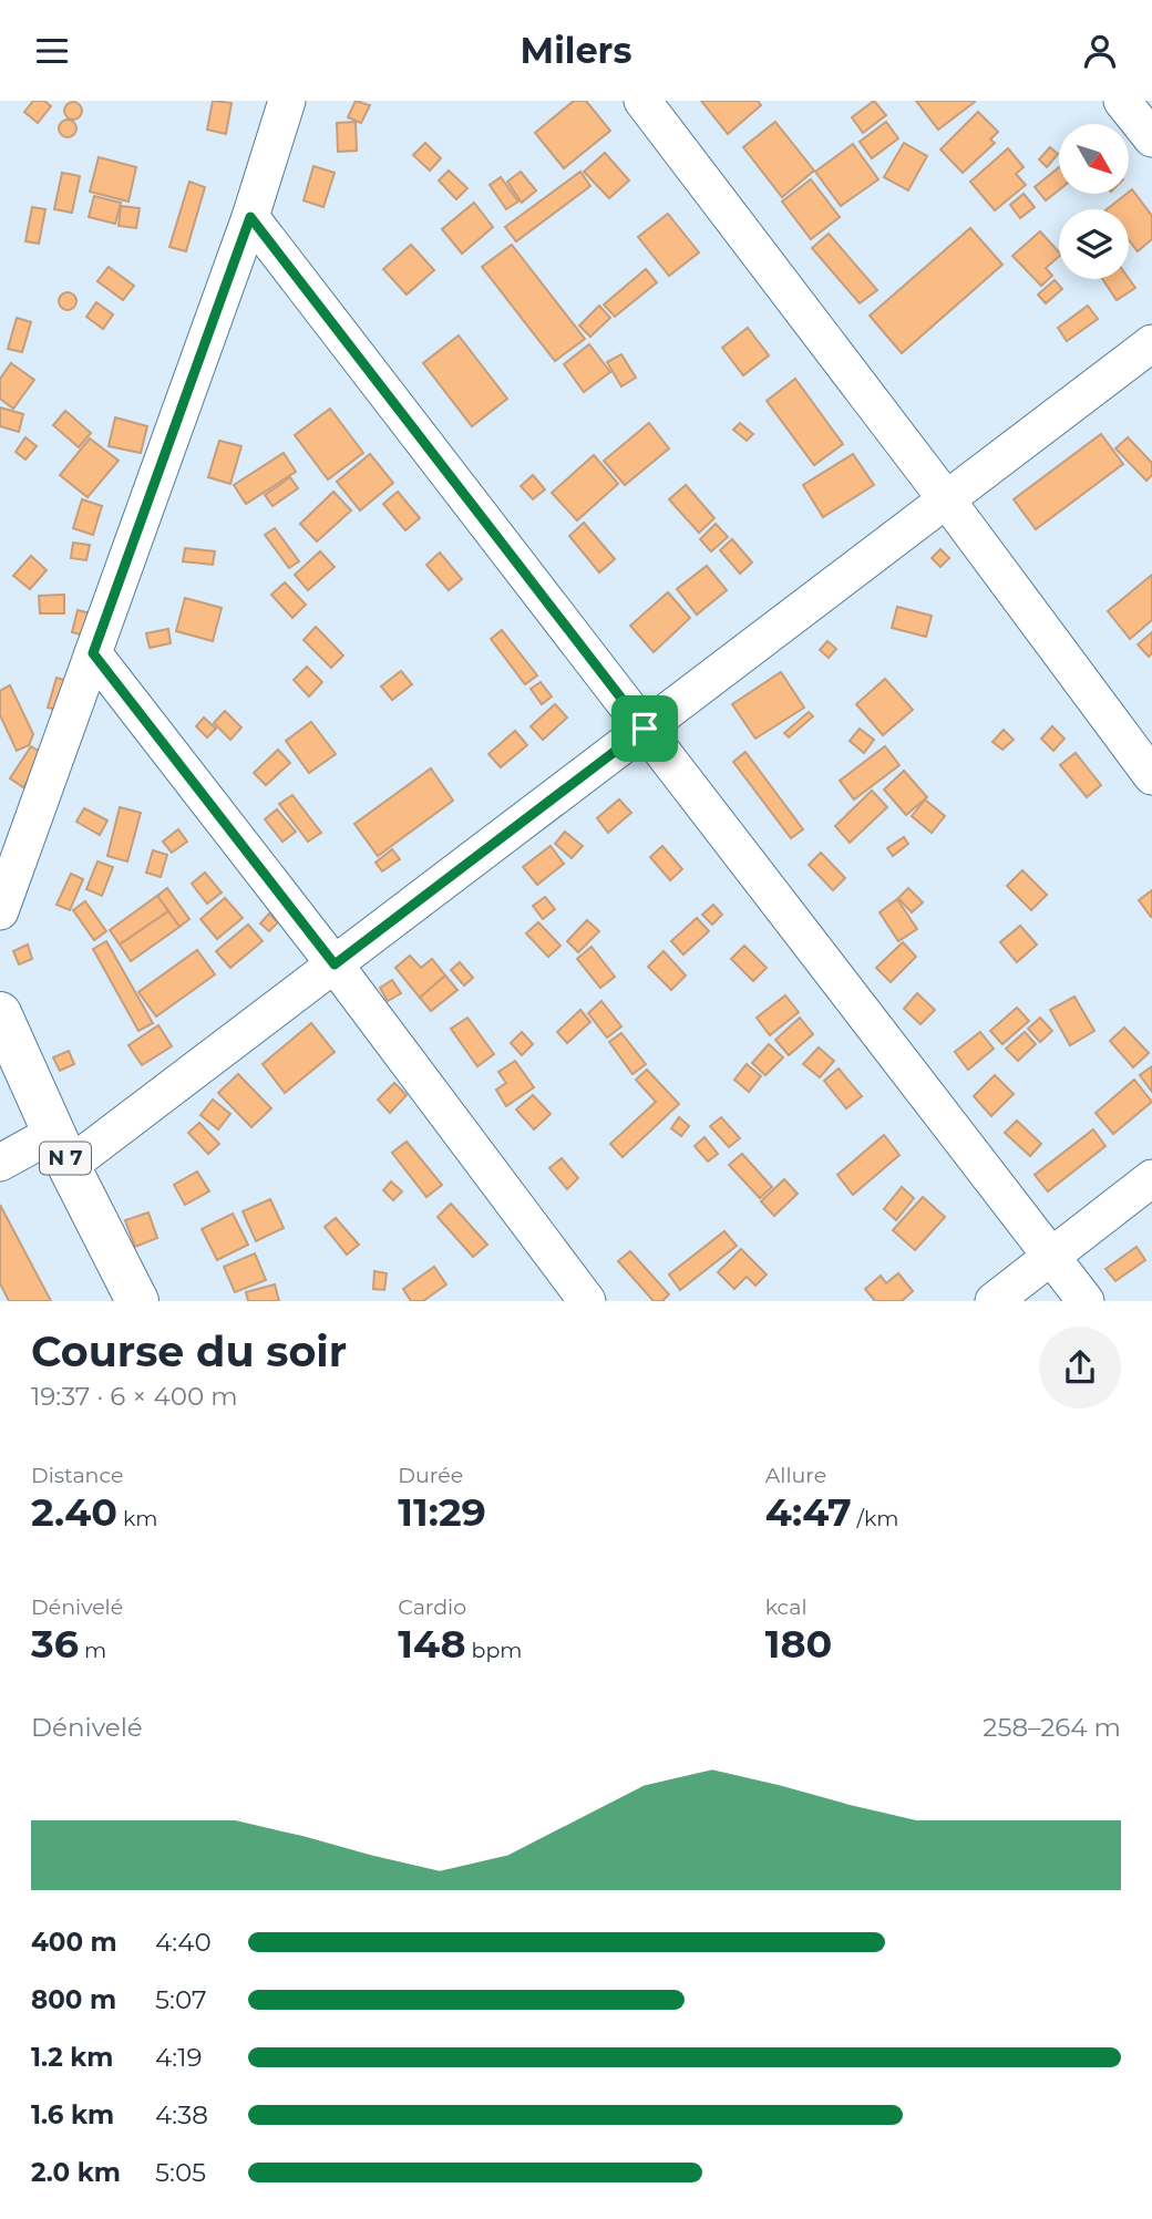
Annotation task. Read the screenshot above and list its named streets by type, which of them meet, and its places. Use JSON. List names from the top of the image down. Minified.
{"streets":{"highway":["N 7"]},"north":"bottom right","page":{"header":"Milers","heading":["Course du soir","19:37 · 6 × 400 m"],"stats":[["Distance","2.40 km"],["Durée","11:29"],["Allure","4:47 /km"],["Dénivelé","36 m"],["Cardio","148 bpm"],["kcal","180"]],"chart":["Dénivelé","258–264 m"],"list":[{"name":"400 m","note":"4:40"},{"name":"800 m","note":"5:07"},{"name":"1.2 km","note":"4:19"},{"name":"1.6 km","note":"4:38"},{"name":"2.0 km","note":"5:05"}]}}
